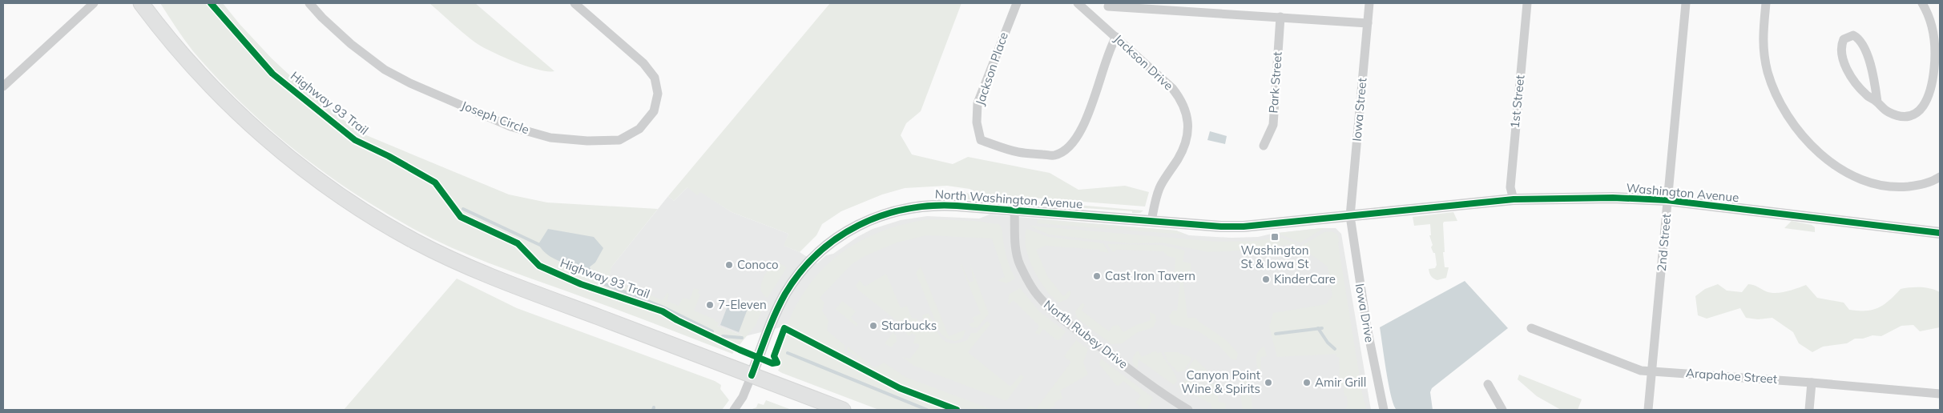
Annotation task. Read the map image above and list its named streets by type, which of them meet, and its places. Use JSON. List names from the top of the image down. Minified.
{"streets":{"street":["Jackson Drive","Jackson Place","Park Street","1st Street","Iowa Street","Joseph Circle","Washington Avenue","North Washington Avenue","2nd Street","Iowa Drive","North Rubey Drive","Arapahoe Street"],"cycle path":["Highway 93 Trail"]},"crossings":[["Jackson Drive","Jackson Place"],["Jackson Drive","North Washington Avenue"],["1st Street","Washington Avenue"],["Iowa Street","Washington Avenue"],["Iowa Street","North Washington Avenue"],["Iowa Street","Iowa Drive"],["Washington Avenue","North Washington Avenue"],["Washington Avenue","2nd Street"],["Washington Avenue","Iowa Drive"],["North Washington Avenue","Iowa Drive"],["North Washington Avenue","North Rubey Drive"],["2nd Street","Arapahoe Street"]],"places":{"transit":["Washington St & Iowa St"],"other":["Conoco","Cast Iron Tavern","KinderCare","7-Eleven","Starbucks","Canyon Point Wine & Spirits","Amir Grill"]}}
